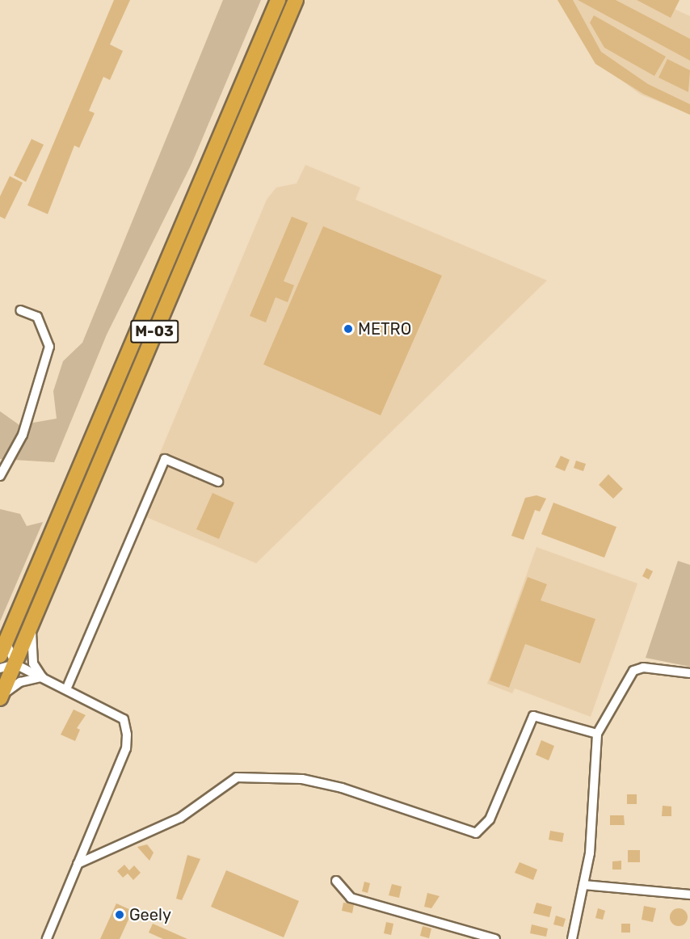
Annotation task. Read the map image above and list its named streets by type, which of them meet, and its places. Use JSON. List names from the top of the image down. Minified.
{"streets":{"highway":["М-03"]},"places":["METRO","Geely"]}
